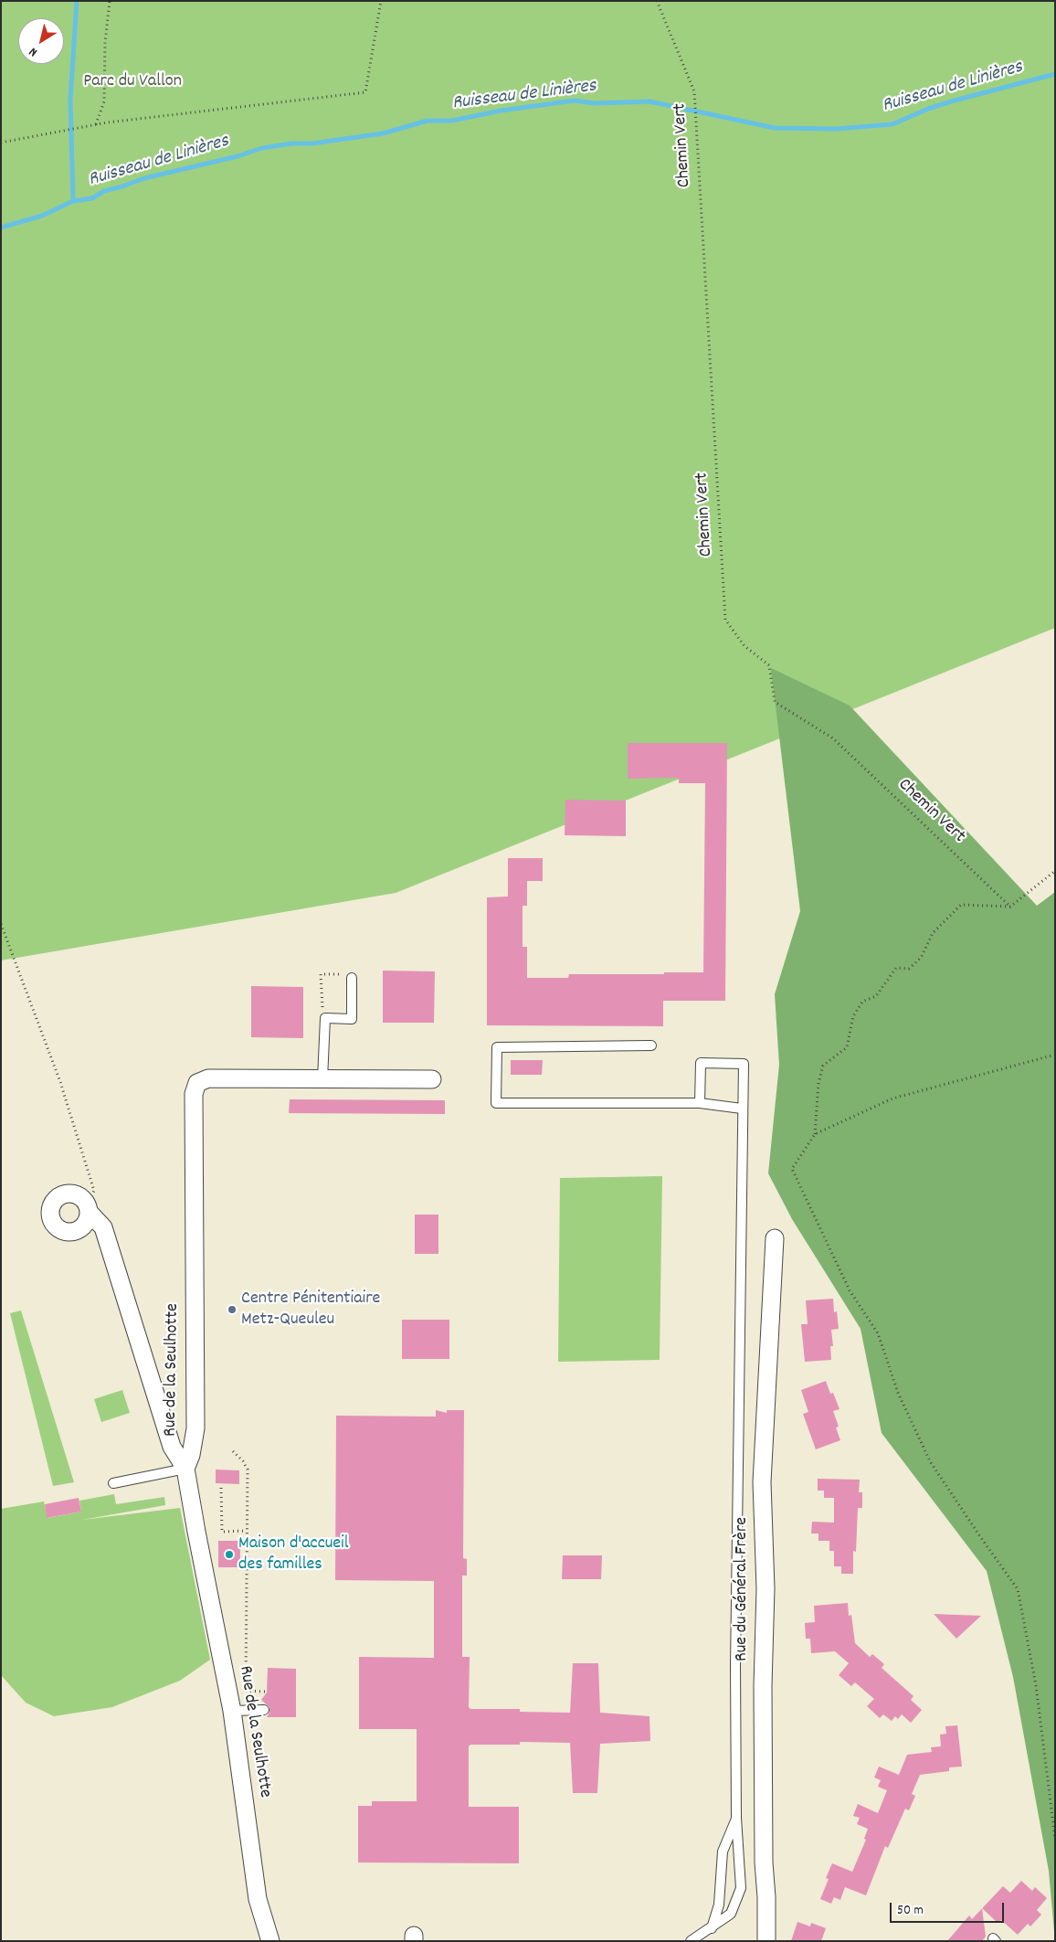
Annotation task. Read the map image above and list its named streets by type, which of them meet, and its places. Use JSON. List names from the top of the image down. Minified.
{"streets":{"street":["Rue de la Seulhotte","Rue du Général Frère"],"path":["Chemin Vert"]},"water":["Ruisseau de Linières"],"parks":["Parc du Vallon"],"places":["Centre Pénitentiaire Metz-Queuleu","Maison d'accueil des familles"],"scale_bar":"50 m","north":"bottom left"}
